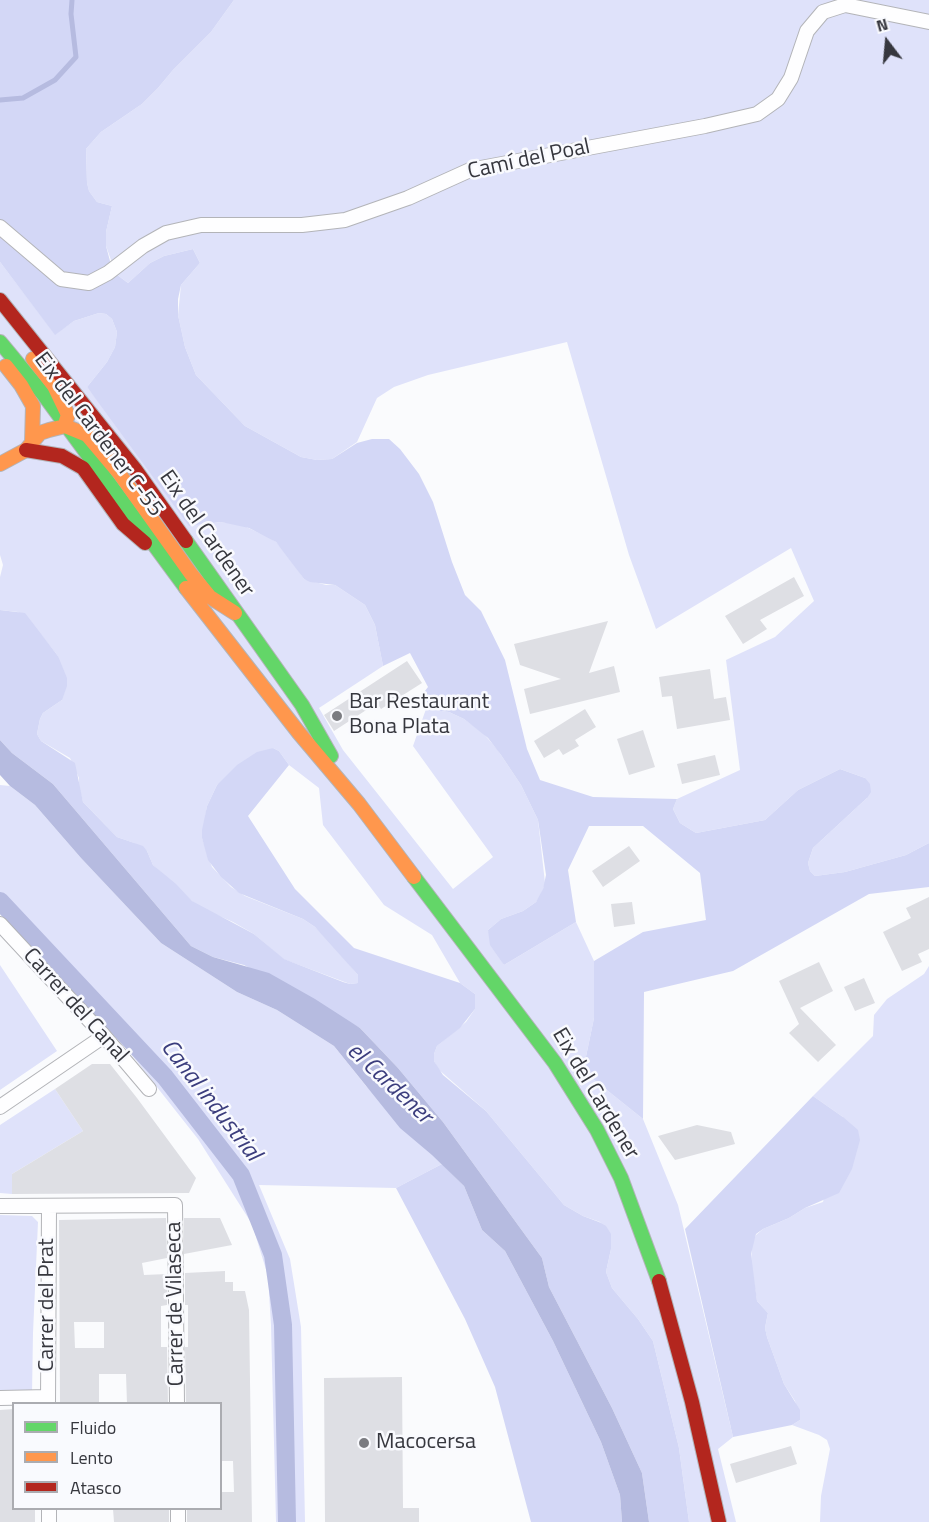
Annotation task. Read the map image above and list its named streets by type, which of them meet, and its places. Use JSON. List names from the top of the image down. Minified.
{"streets":{"main road":["Eix del Cardener C-55","Eix del Cardener"],"street":["Camí del Poal","Carrer del Canal","Carrer de Vilaseca","Carrer del Prat"]},"crossings":[["Eix del Cardener C-55","Eix del Cardener"],["Carrer de Vilaseca","Carrer del Prat"]],"water":["el Cardener","Canal industrial"],"places":["Bar Restaurant Bona Plata","Macocersa"],"legend":["Fluido","Lento","Atasco"],"north":"top"}
